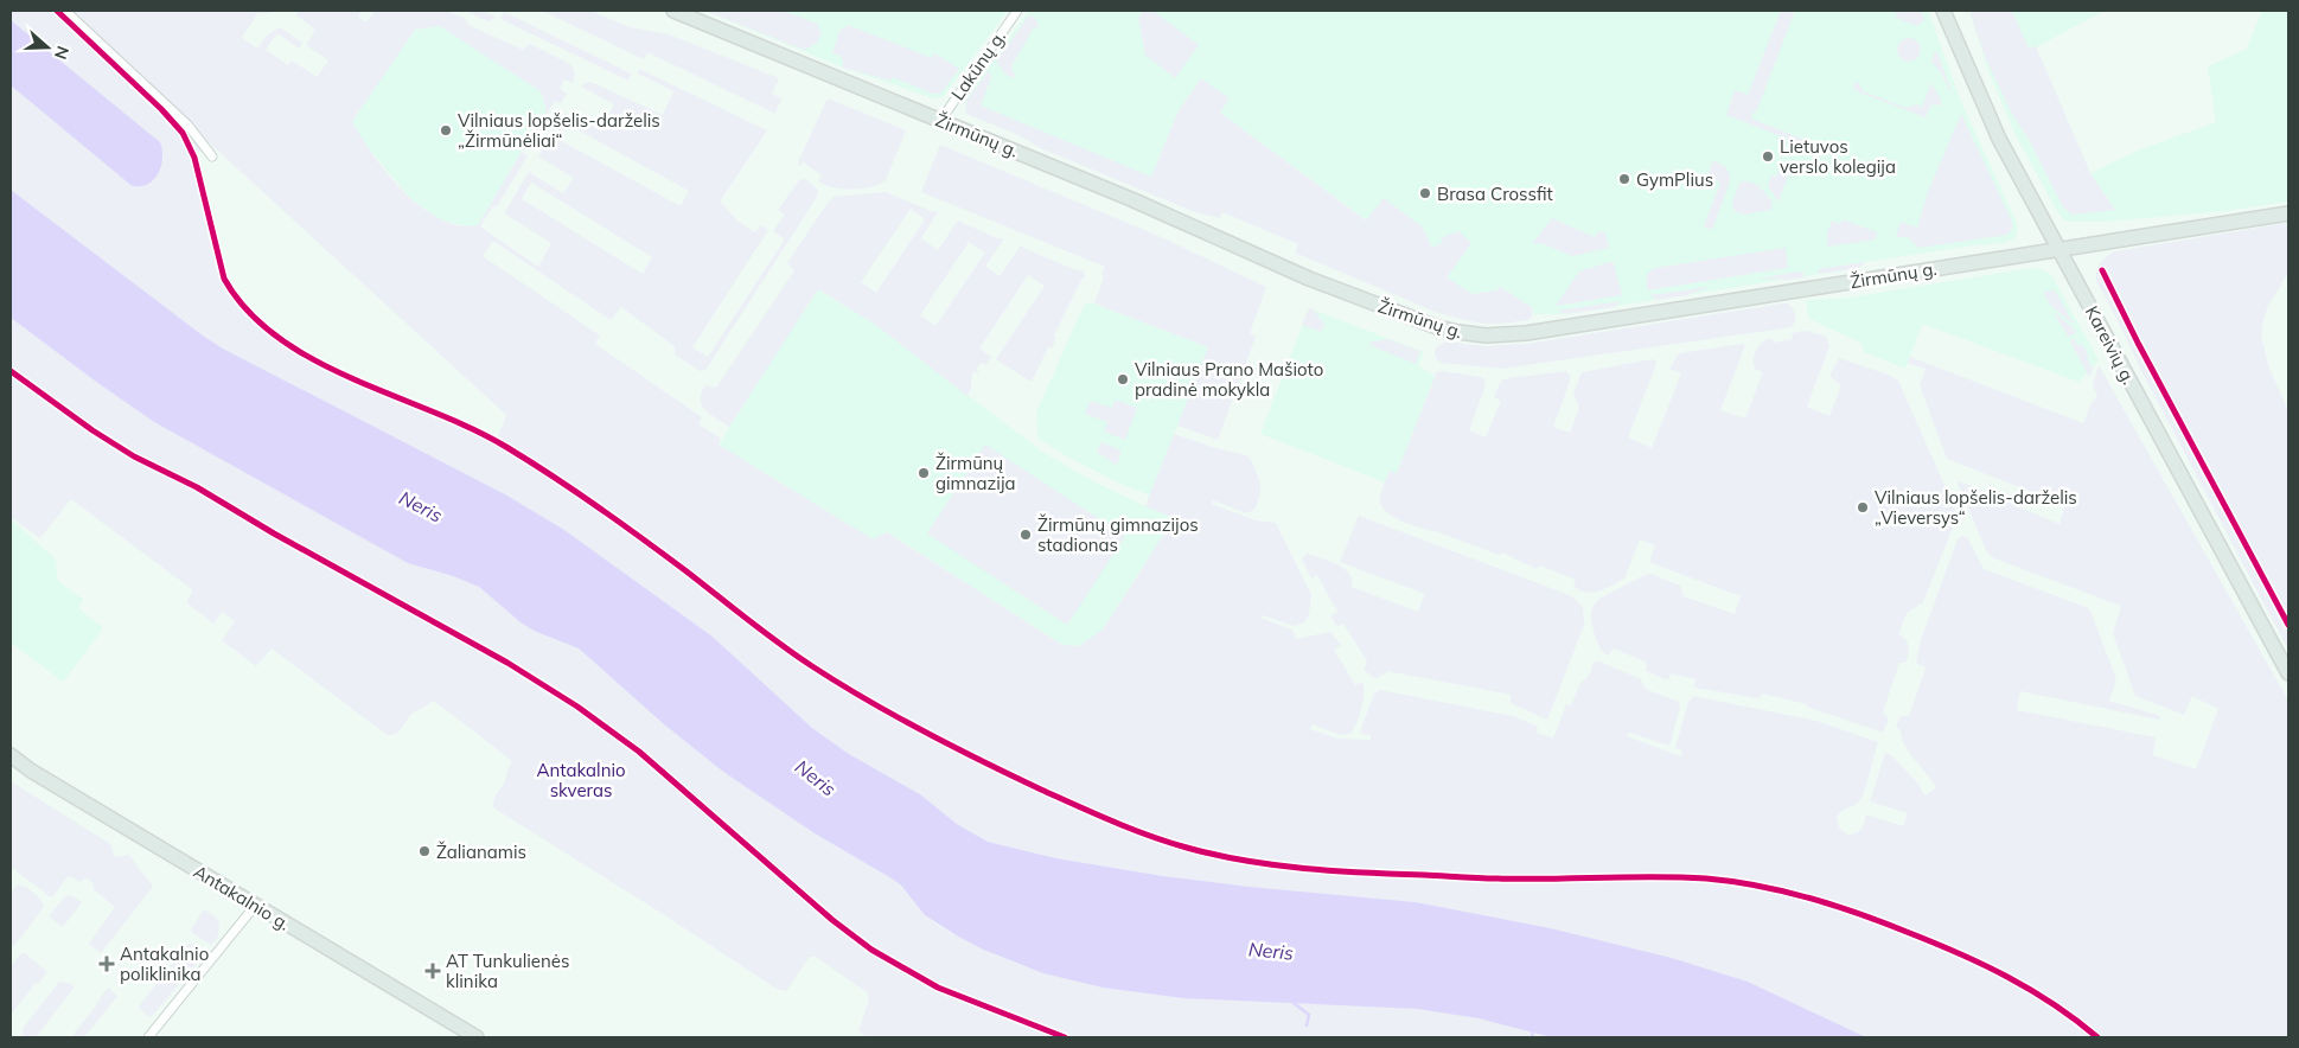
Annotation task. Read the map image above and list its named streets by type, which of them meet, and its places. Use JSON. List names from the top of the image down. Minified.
{"streets":{"main road":["Žirmūnų g.","Kareivių g.","Antakalnio g."],"street":["Lakūnų g."]},"crossings":[["Lakūnų g.","Žirmūnų g."],["Žirmūnų g.","Kareivių g."]],"water":["Neris"],"parks":["Antakalnio skveras"],"places":{"other":["Vilniaus lopšelis-darželis „Žirmūnėliai“","Lietuvos verslo kolegija","GymPlius","Brasa Crossfit","Vilniaus Prano Mašioto pradinė mokykla","Žirmūnų gimnazija","Vilniaus lopšelis-darželis „Vieversys“","Žirmūnų gimnazijos stadionas","Žalianamis"],"health":["Antakalnio poliklinika","AT Tunkulienės klinika"]},"north":"right"}
